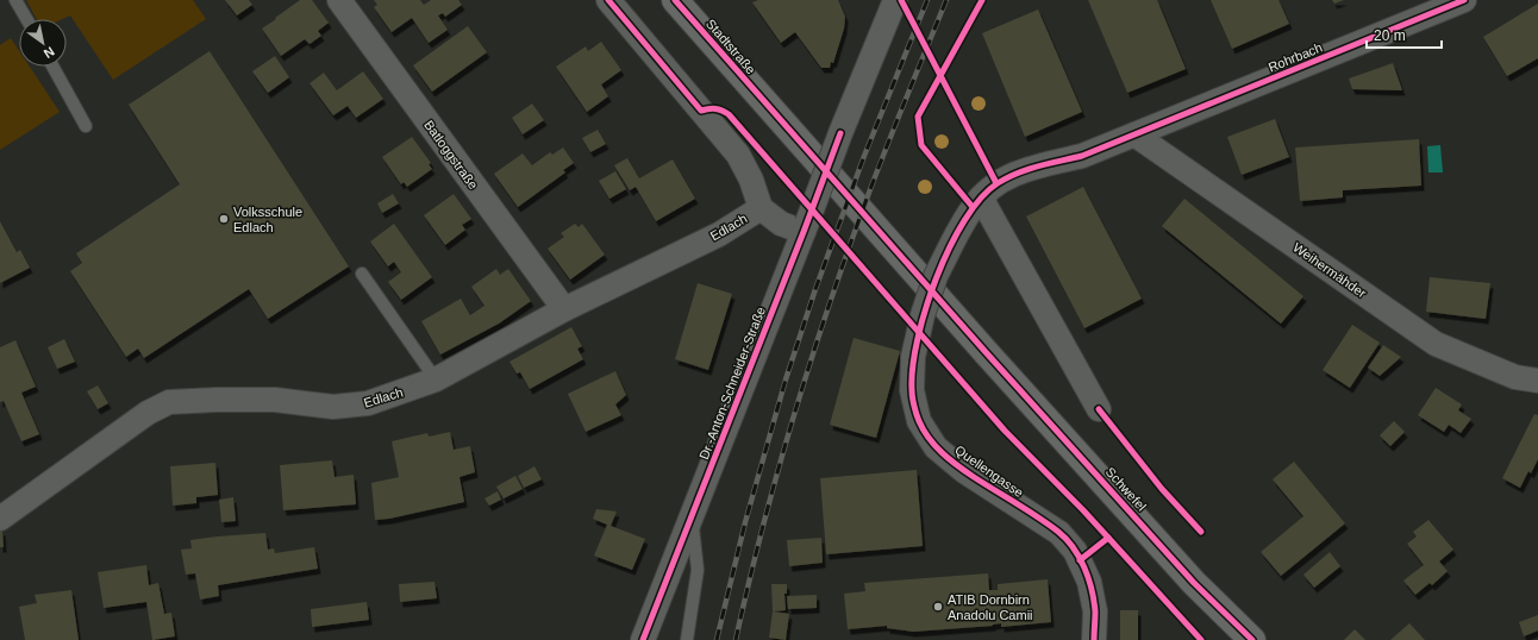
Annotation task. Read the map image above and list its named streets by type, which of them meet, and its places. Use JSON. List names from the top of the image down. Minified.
{"streets":{"main road":["Stadtstraße","Schwefel"],"street":["Rohrbach","Batloggstraße","Edlach","Weihermähder","Dr.-Anton-Schneider-Straße","Quellengasse"]},"crossings":[["Stadtstraße","Schwefel"],["Rohrbach","Weihermähder"],["Rohrbach","Quellengasse"],["Batloggstraße","Edlach"],["Weihermähder","Quellengasse"]],"places":["Volksschule Edlach","ATIB Dornbirn Anadolu Camii"],"scale_bar":"20 m","north":"bottom right"}
